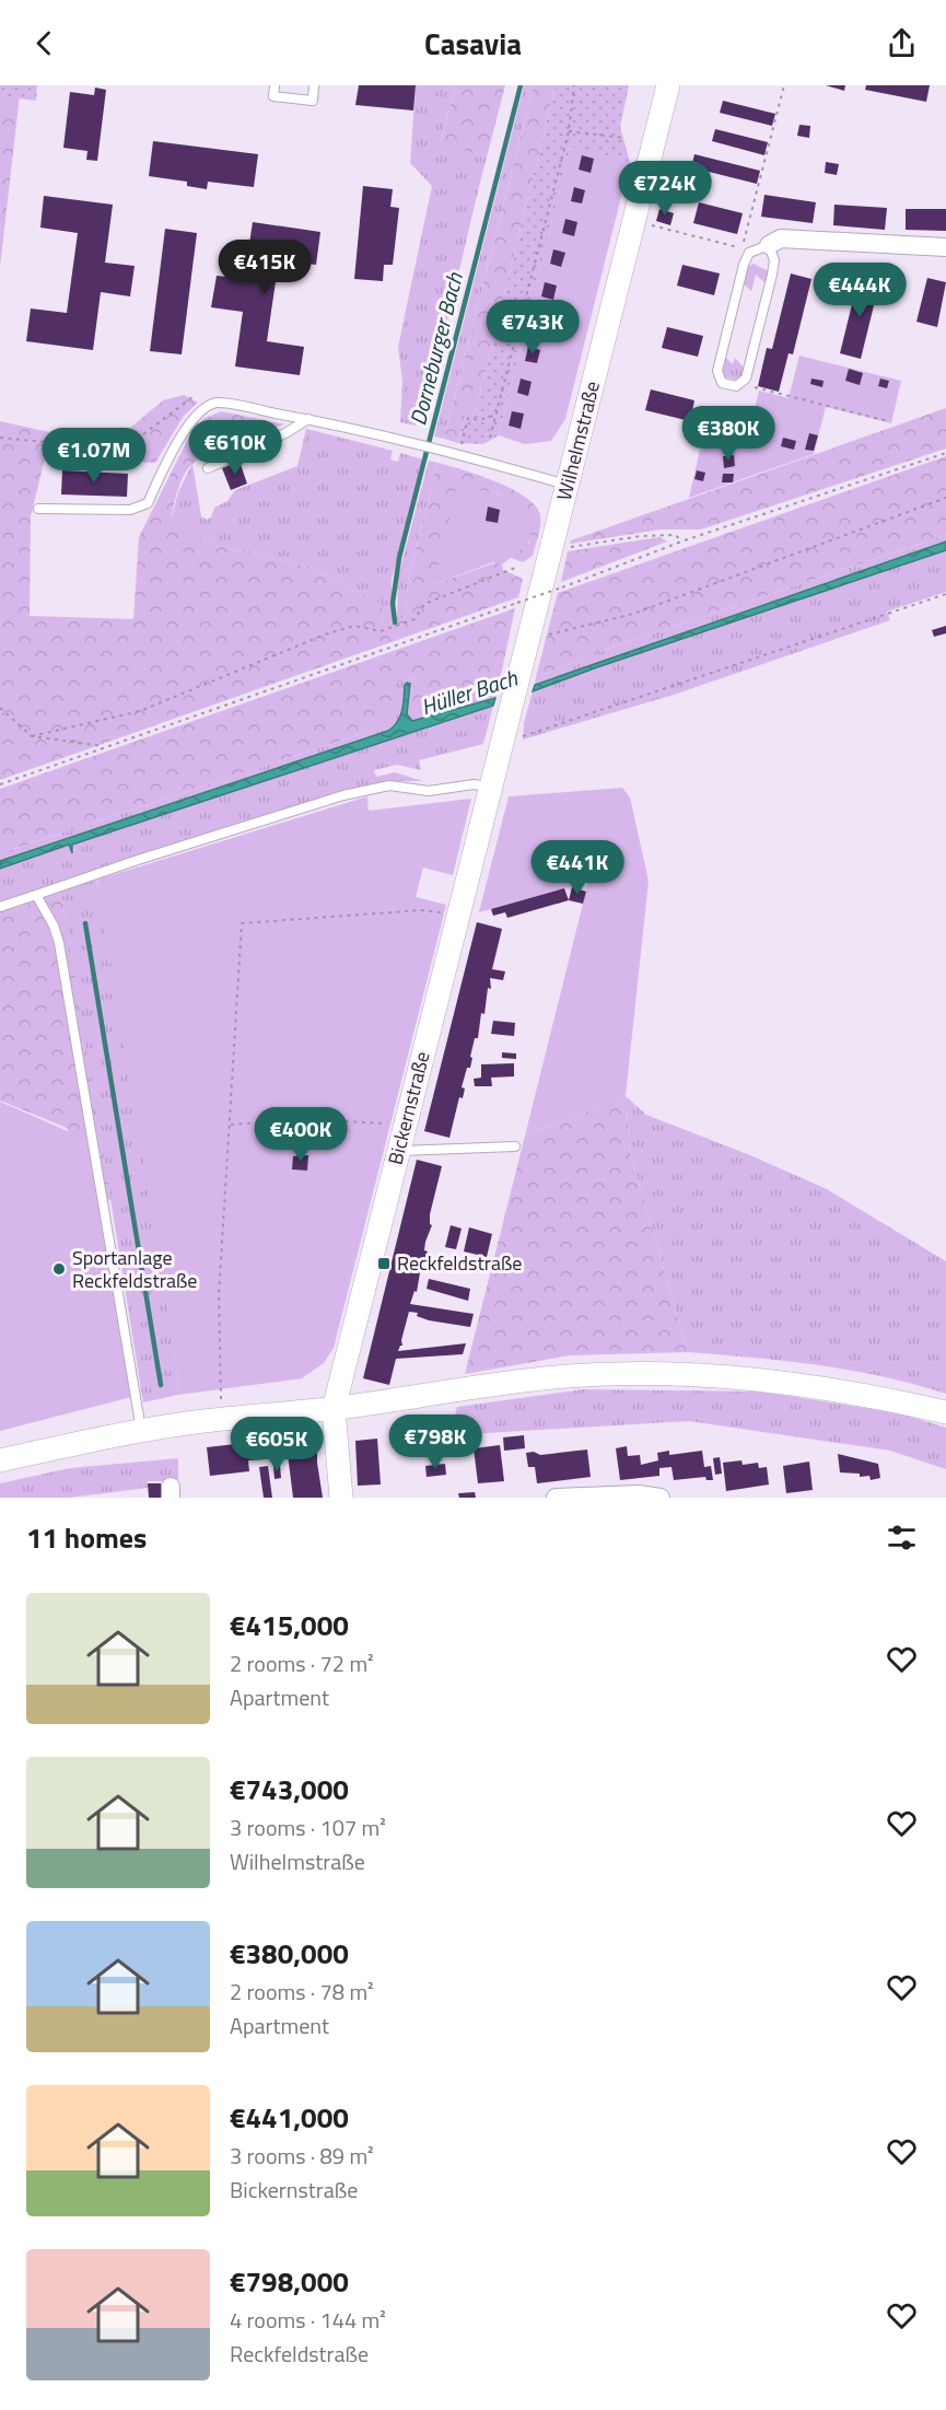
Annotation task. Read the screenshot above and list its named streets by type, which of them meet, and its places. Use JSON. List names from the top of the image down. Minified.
{"streets":{"street":["Wilhelmstraße","Bickernstraße"]},"crossings":[["Wilhelmstraße","Bickernstraße"]],"water":["Dorneburger Bach","Hüller Bach"],"places":{"transit":["Reckfeldstraße"],"other":["Sportanlage Reckfeldstraße"]},"page":{"header":"Casavia","price":["€724K","€415K","€444K","€743K","€380K","€610K","€1.07M","€441K","€400K","€798K","€605K"],"heading":"11 homes","list":[{"name":"€415,000","note":"2 rooms · 72 m² · Apartment"},{"name":"€743,000","note":"3 rooms · 107 m² · Wilhelmstraße"},{"name":"€380,000","note":"2 rooms · 78 m² · Apartment"},{"name":"€441,000","note":"3 rooms · 89 m² · Bickernstraße"},{"name":"€798,000","note":"4 rooms · 144 m² · Reckfeldstraße"}]}}
